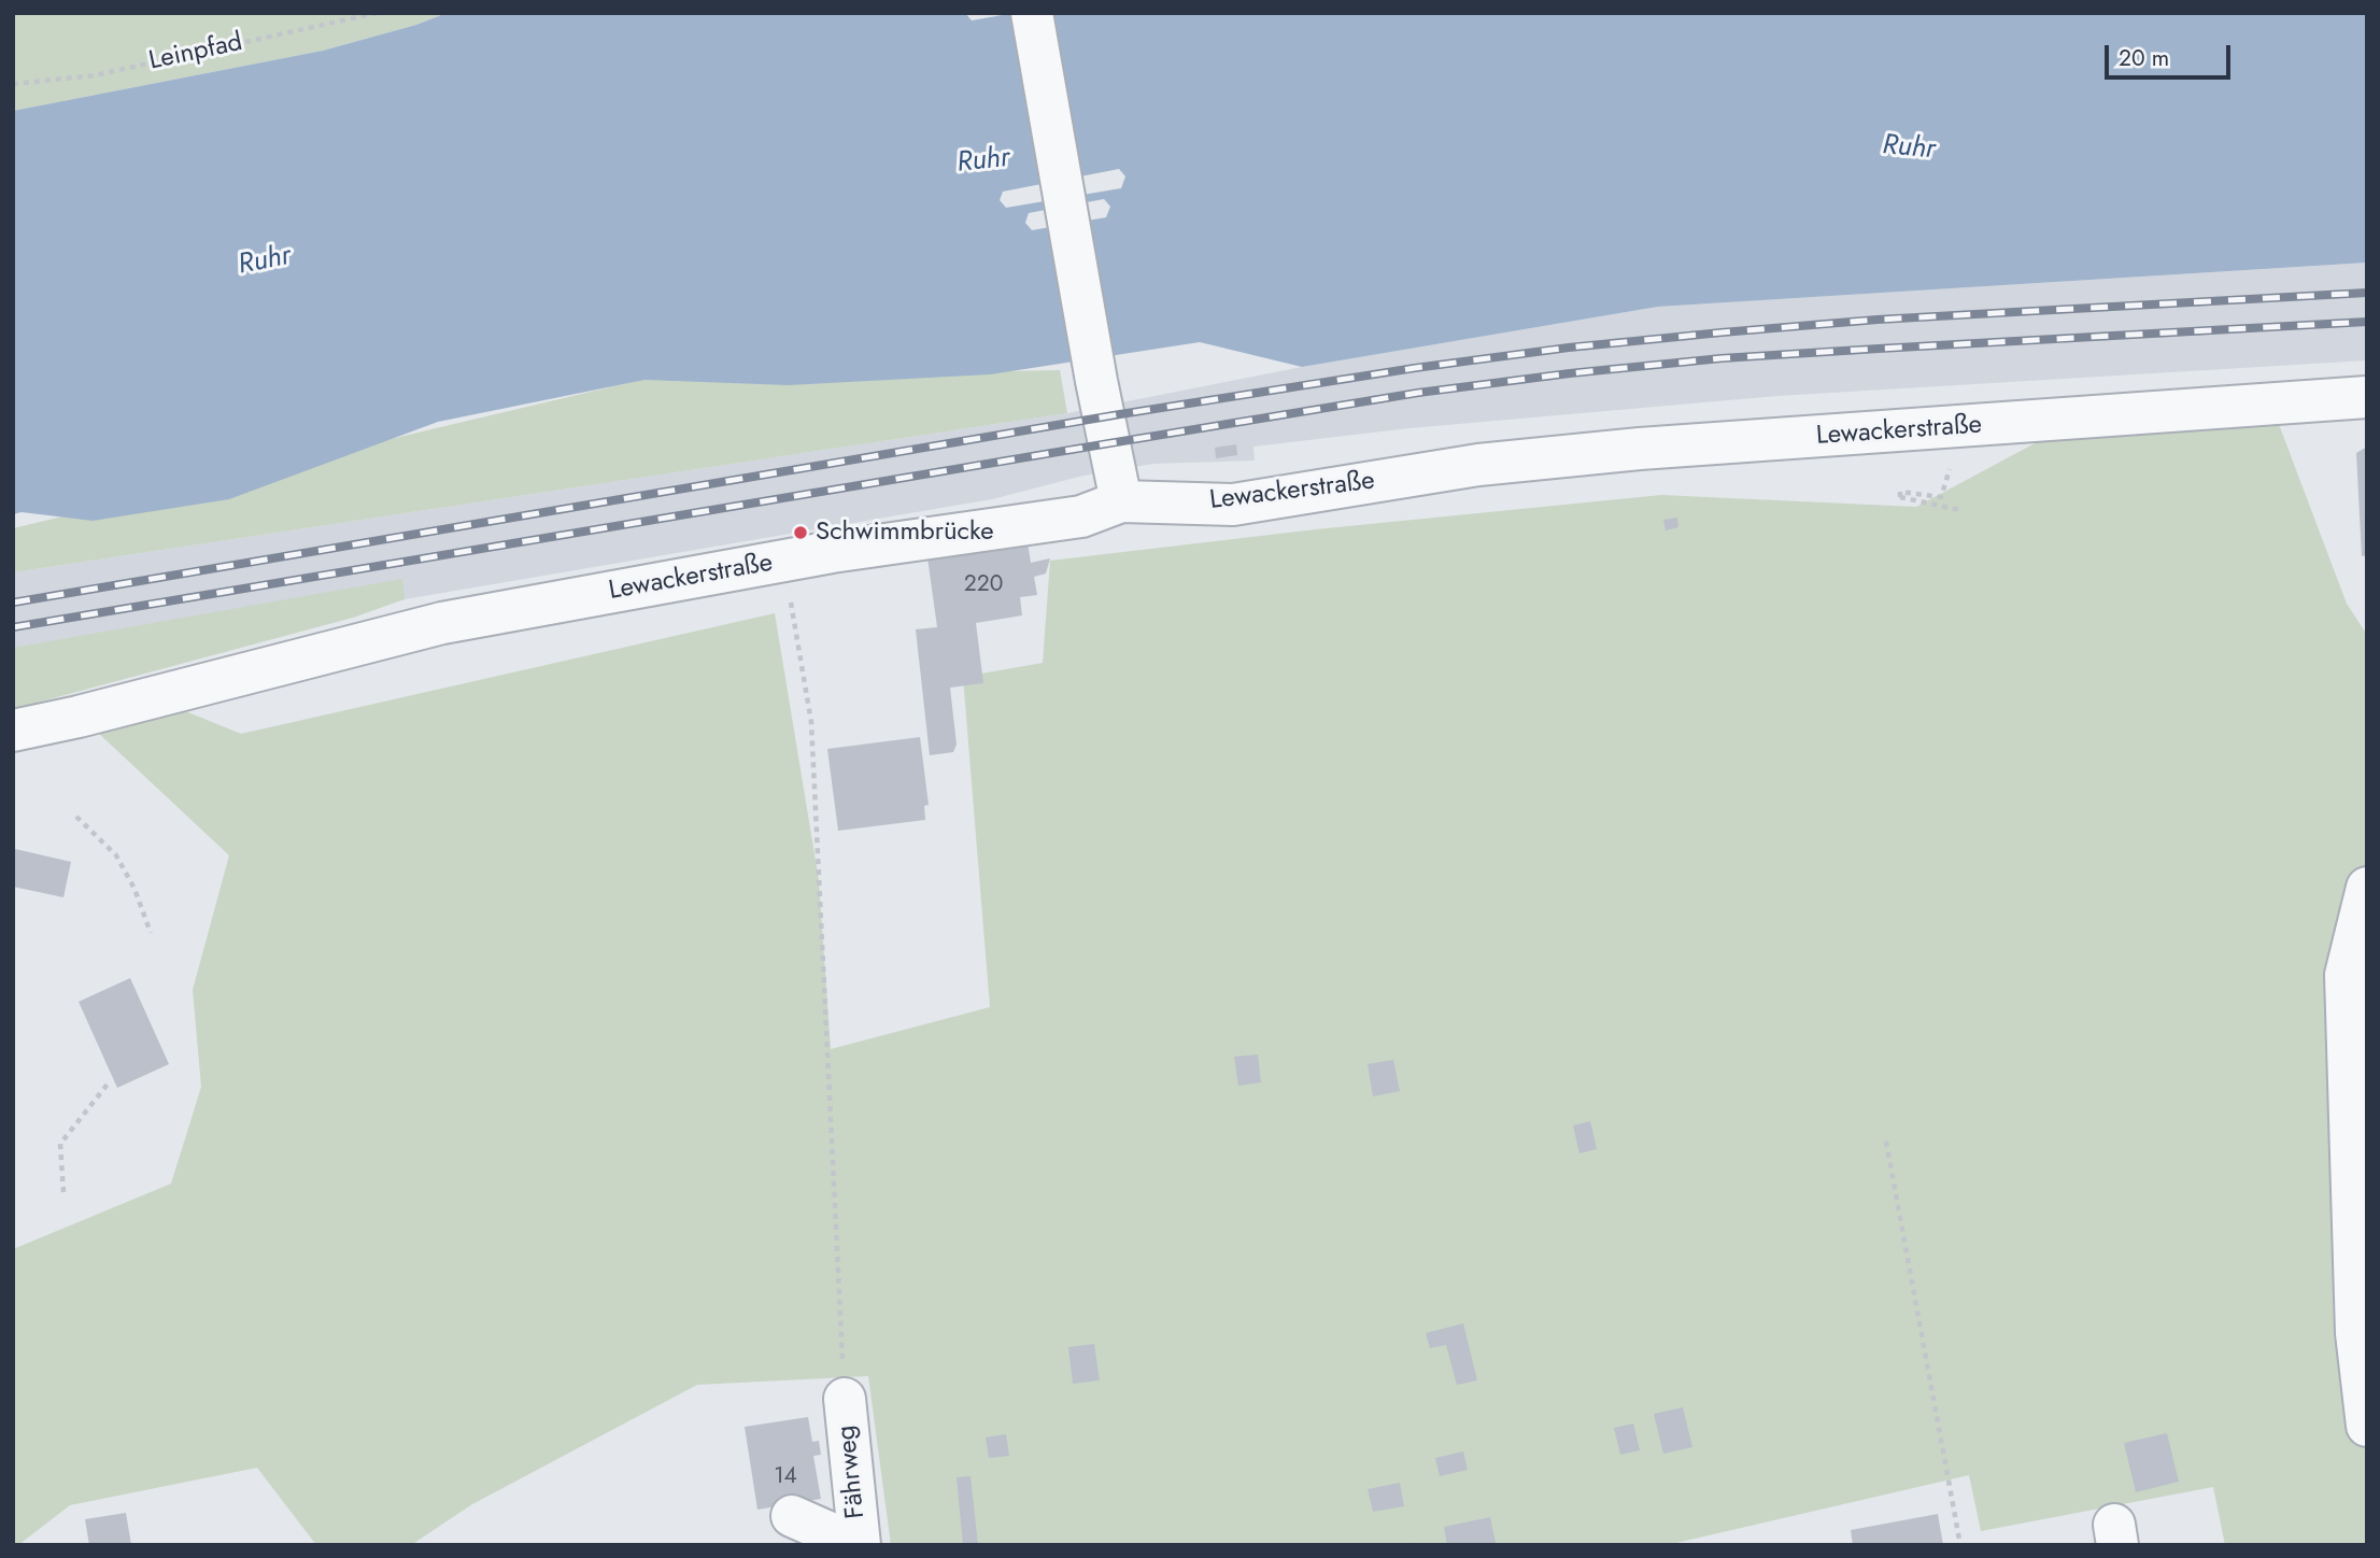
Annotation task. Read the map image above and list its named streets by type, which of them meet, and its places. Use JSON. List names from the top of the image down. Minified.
{"streets":{"street":["Lewackerstraße","Fährweg"],"path":["Leinpfad"]},"water":["Ruhr"],"places":["Schwimmbrücke"],"house_numbers":["220","14"],"scale_bar":"20 m"}
